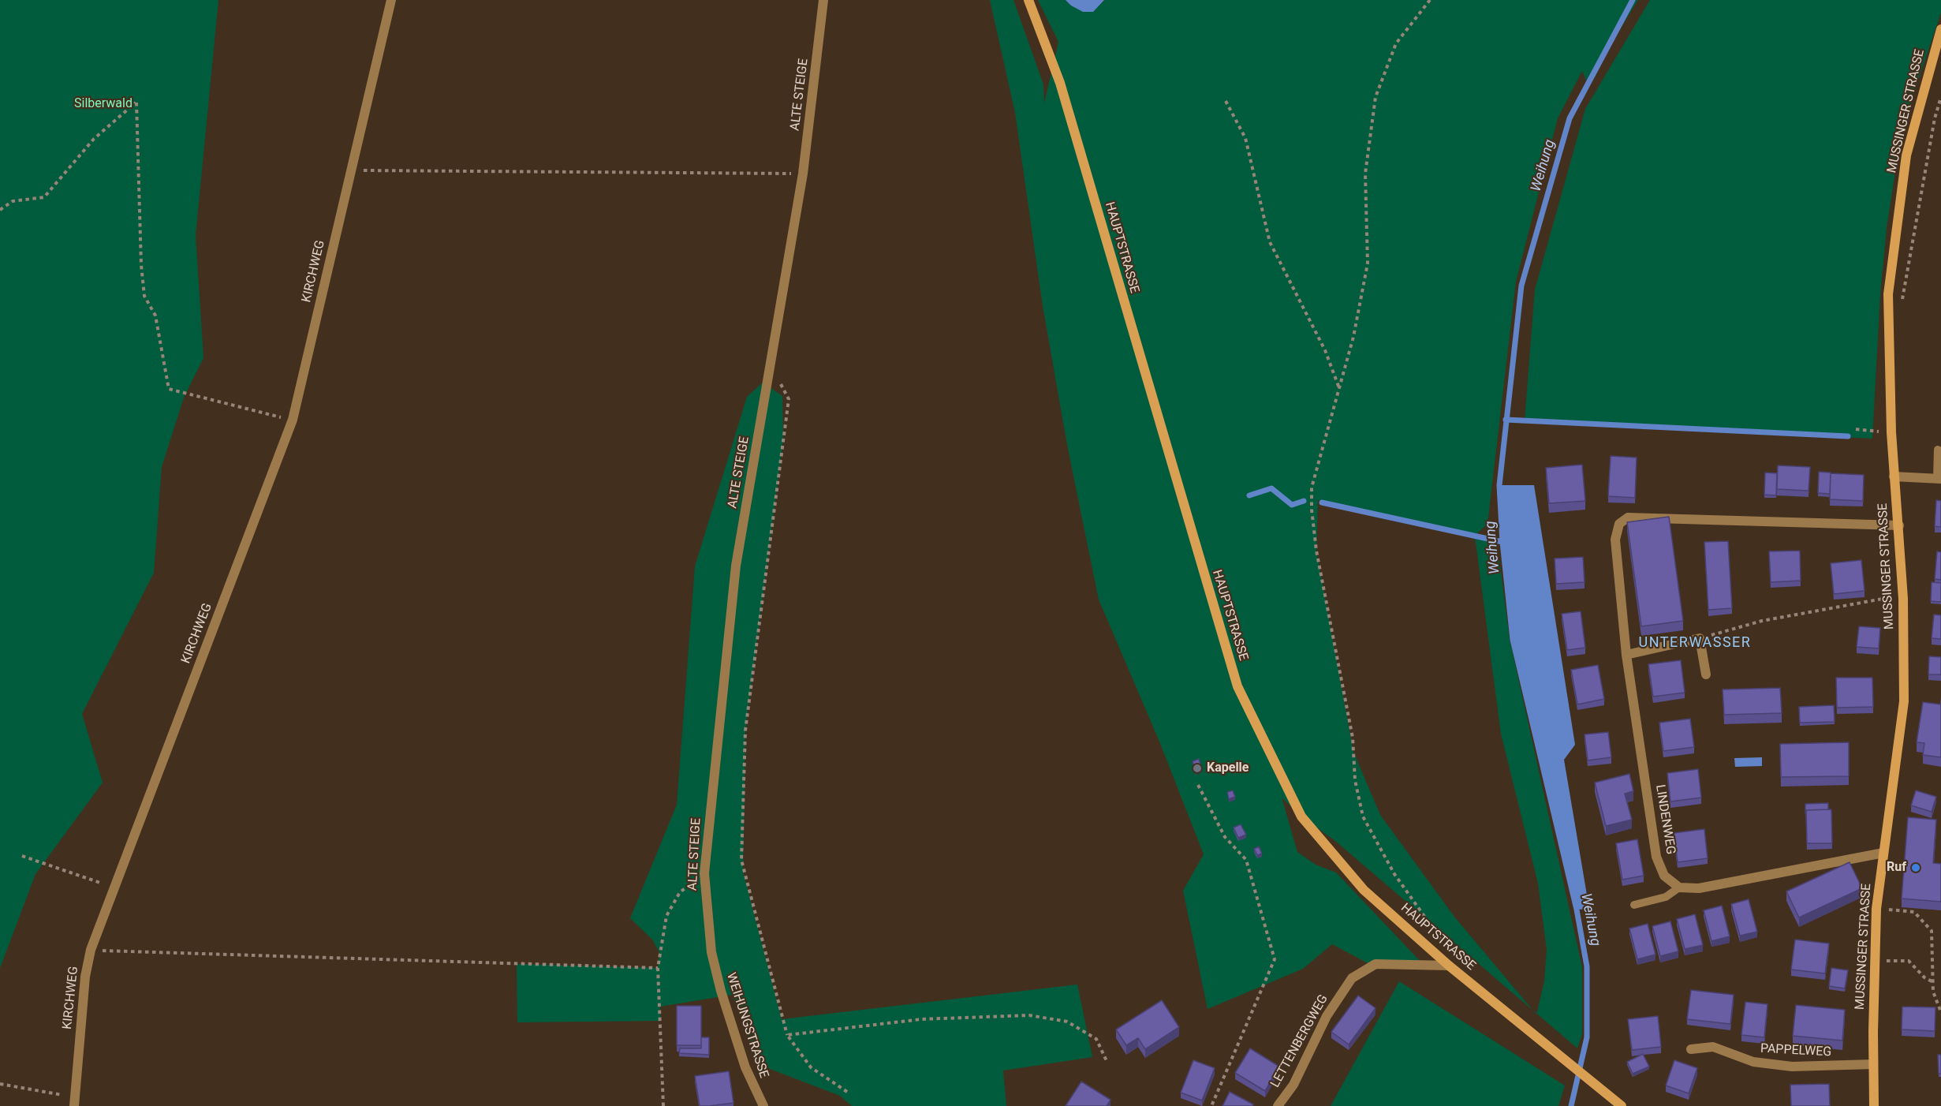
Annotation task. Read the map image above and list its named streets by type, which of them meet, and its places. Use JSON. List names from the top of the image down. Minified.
{"streets":{"main road":["MUSSINGER STRASSE","HAUPTSTRASSE"],"street":["ALTE STEIGE","KIRCHWEG","LINDENWEG","WEIHUNGSTRASSE","LETTENBERGWEG","PAPPELWEG"]},"crossings":[["ALTE STEIGE","WEIHUNGSTRASSE"],["MUSSINGER STRASSE","LINDENWEG"],["MUSSINGER STRASSE","PAPPELWEG"],["HAUPTSTRASSE","LETTENBERGWEG"]],"districts":["UNTERWASSER"],"water":["Weihung"],"parks":["Silberwald"],"places":["Kapelle","Ruf"]}
